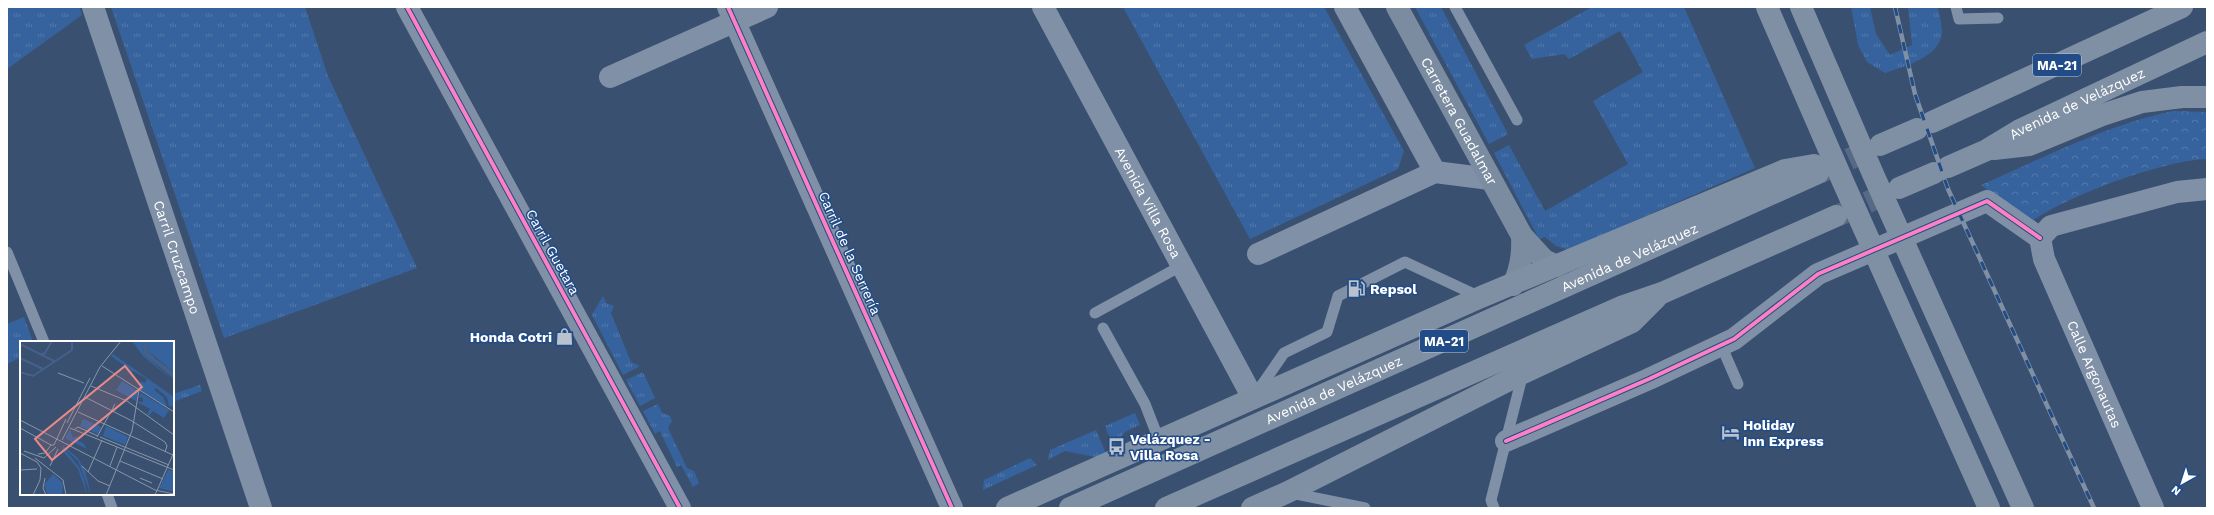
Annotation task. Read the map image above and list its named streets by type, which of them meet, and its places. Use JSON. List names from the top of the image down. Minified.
{"streets":{"highway":["MA-21","Avenida de Velázquez"],"street":["Carretera Guadalmar","Avenida Villa Rosa","Carril Guetara","Carril de la Serrería","Carril Cruzcampo","Calle Argonautas"]},"crossings":[["Avenida de Velázquez","Carretera Guadalmar"]],"places":{"fuel station":["Repsol"],"shop":["Honda Cotri"],"hotel":["Holiday Inn Express"],"bus stop":["Velázquez - Villa Rosa"]},"north":"bottom left"}
